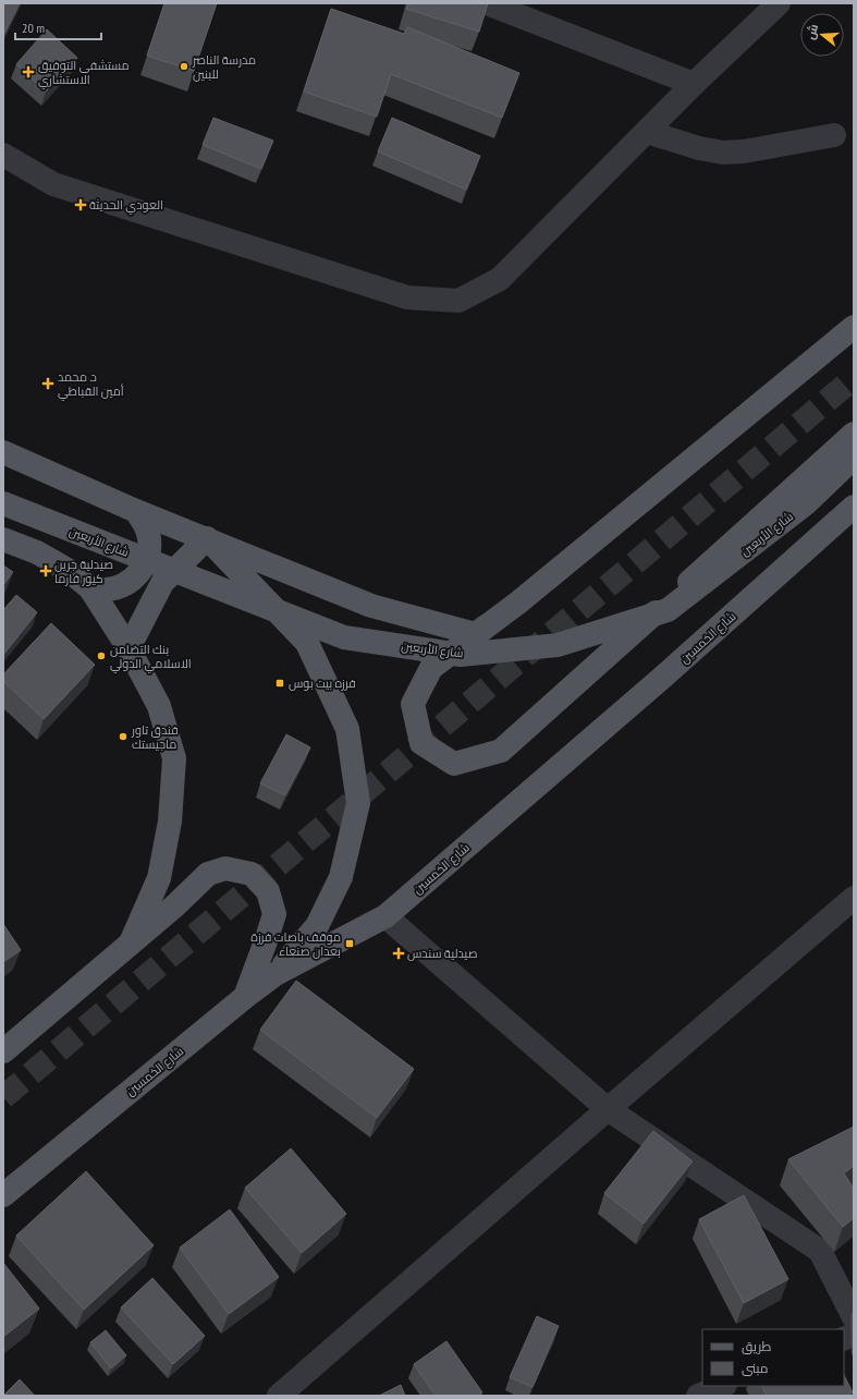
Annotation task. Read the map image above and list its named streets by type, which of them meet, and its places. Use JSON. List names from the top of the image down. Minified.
{"streets":{"main road":["شارع الأربعين","شارع الخمسين"]},"places":{"other":["مدرسة الناصر للبنين","بنك التضامن الاسلامي الدولي","فندق تاور ماجيستك"],"health":["مستشفى التوفيق الاستشاري","العودي الحديثة","د. محمد أمين القباطي","صيدلية جرين كيور فارما","صيدلية سندس"],"transit":["فرزه بيت بوس","موقف باصات فرزة بعدان صنعاء"]},"legend":["طريق","مبنى"],"scale_bar":"20 m","north":"left"}
